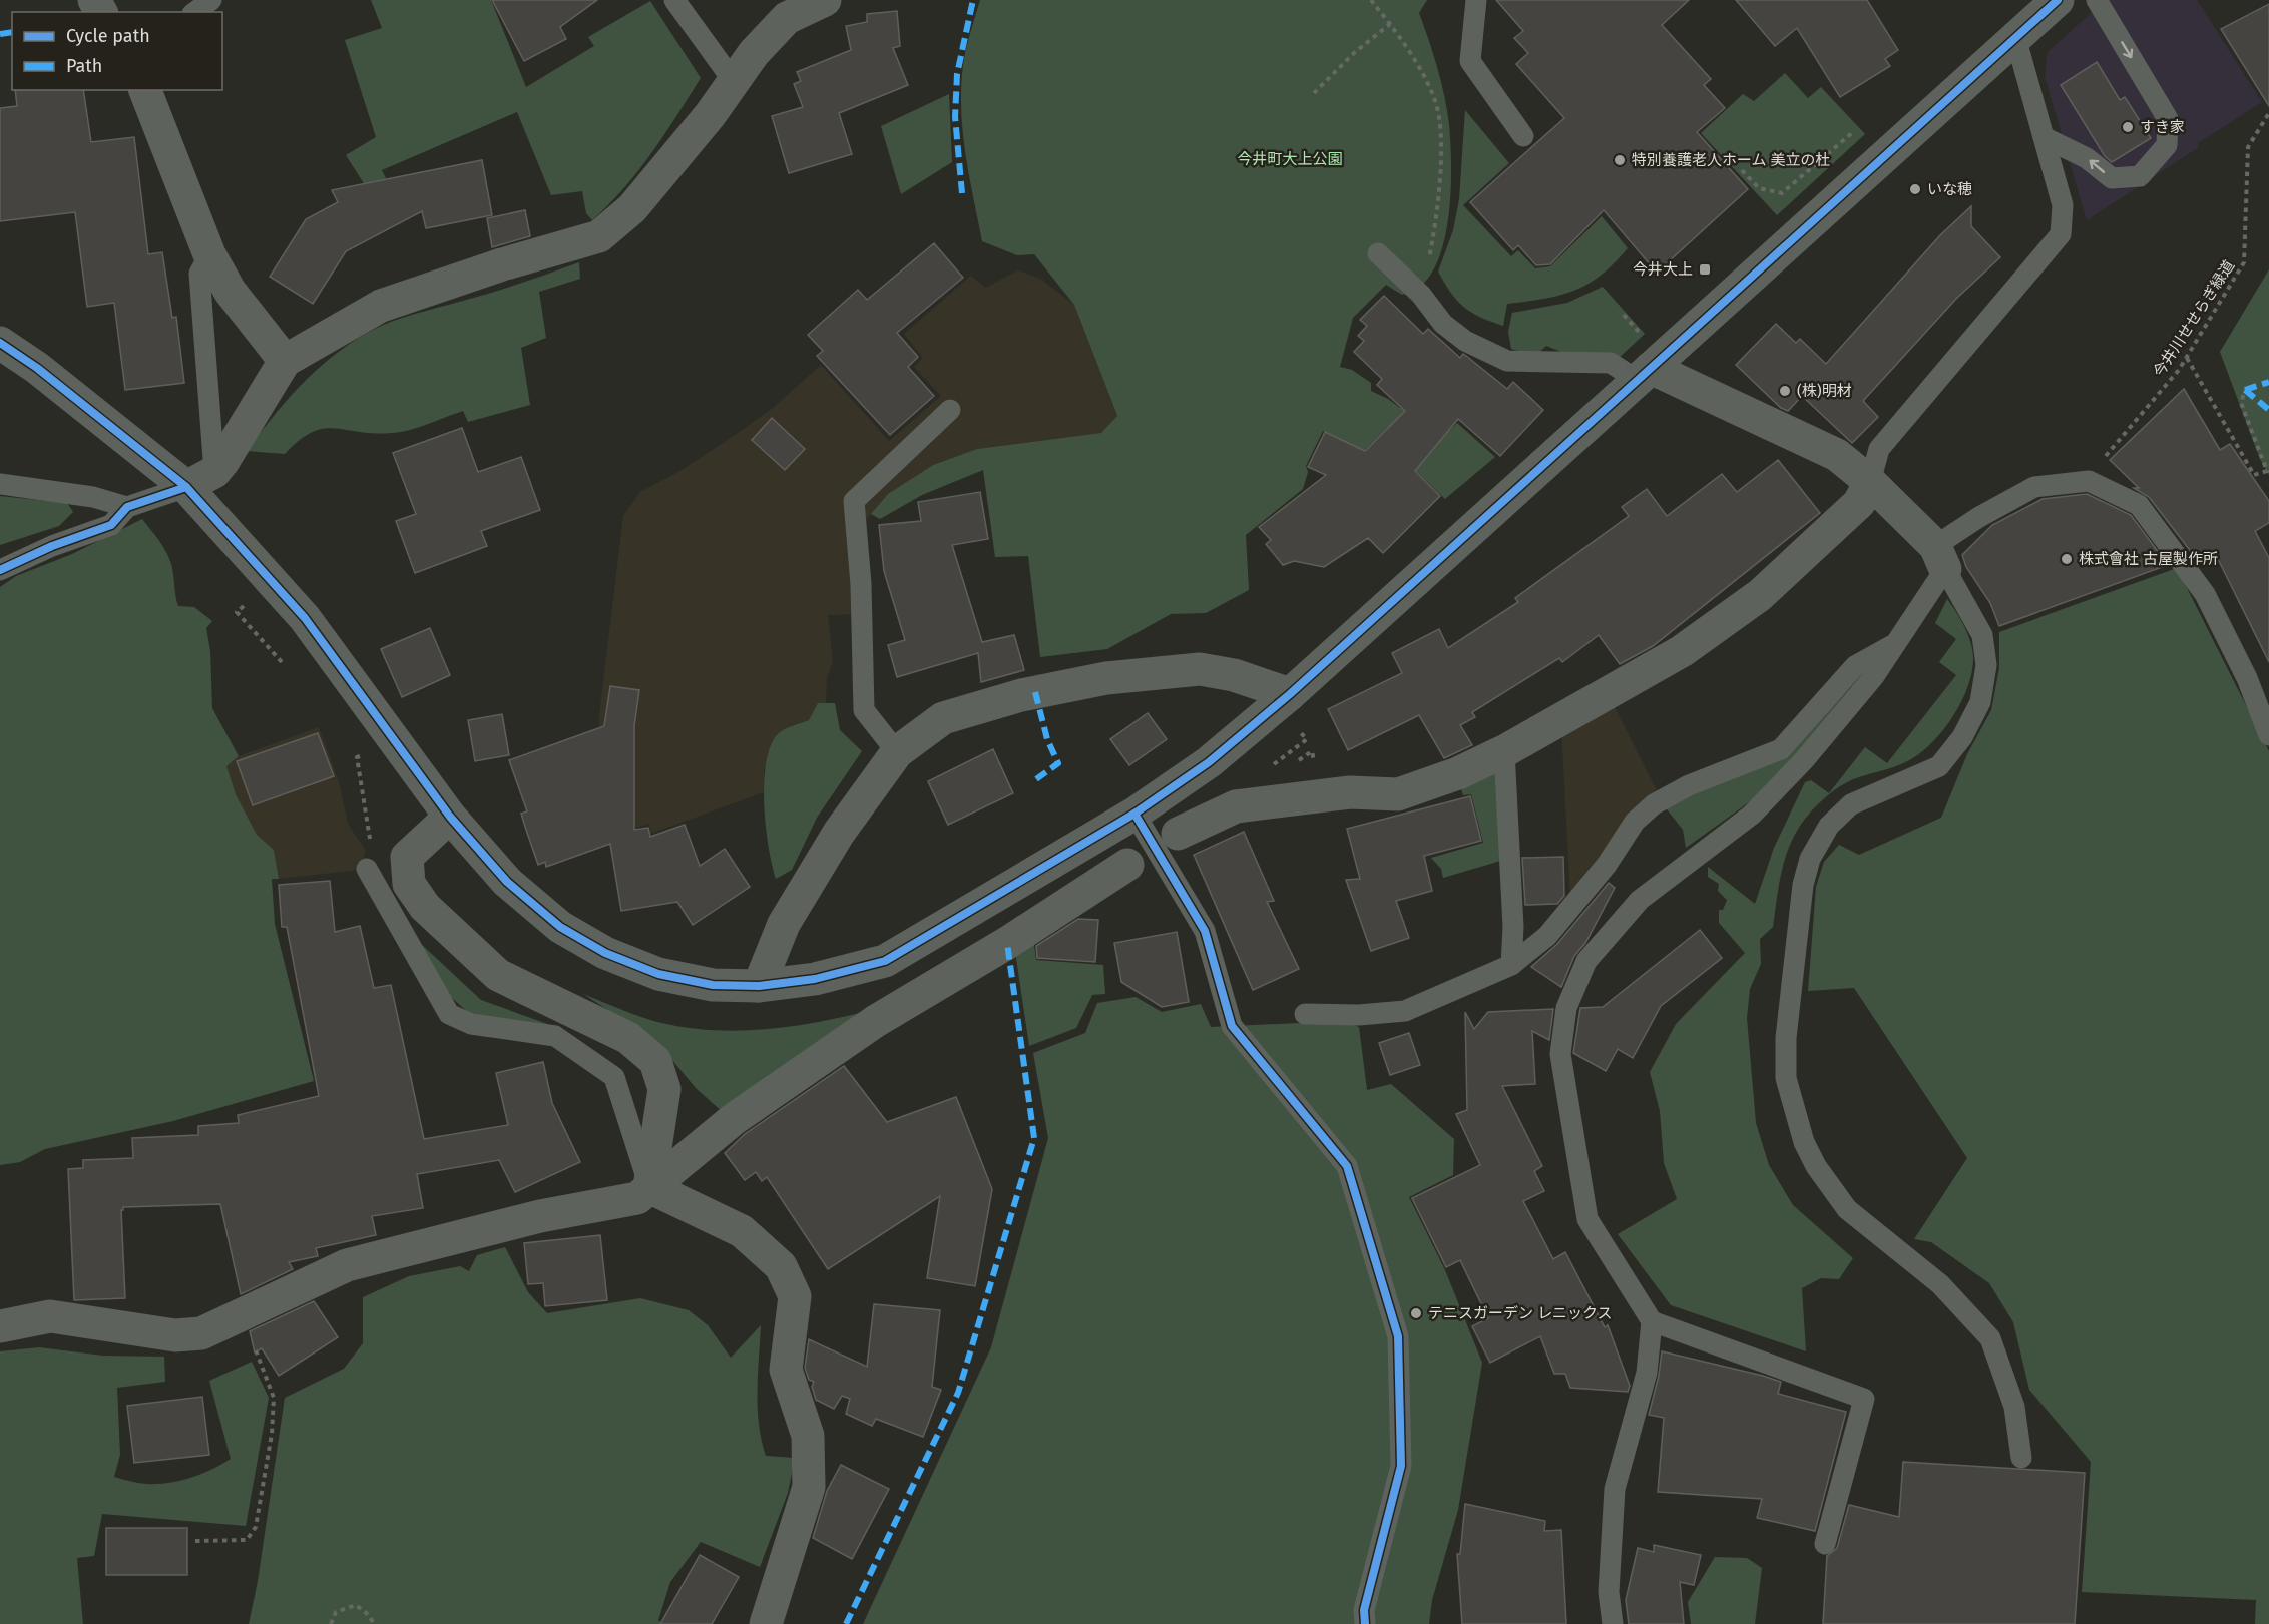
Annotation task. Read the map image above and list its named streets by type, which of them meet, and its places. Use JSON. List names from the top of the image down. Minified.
{"streets":{"path":["今井川せせらぎ緑道"]},"parks":["今井町大上公園"],"places":{"other":["すき家","特別養護老人ホーム 美立の杜","いな穂","(株)明材","株式會社 古屋製作所","テニスガーデン レニックス"],"transit":["今井大上"]},"legend":["Cycle path","Path"]}
